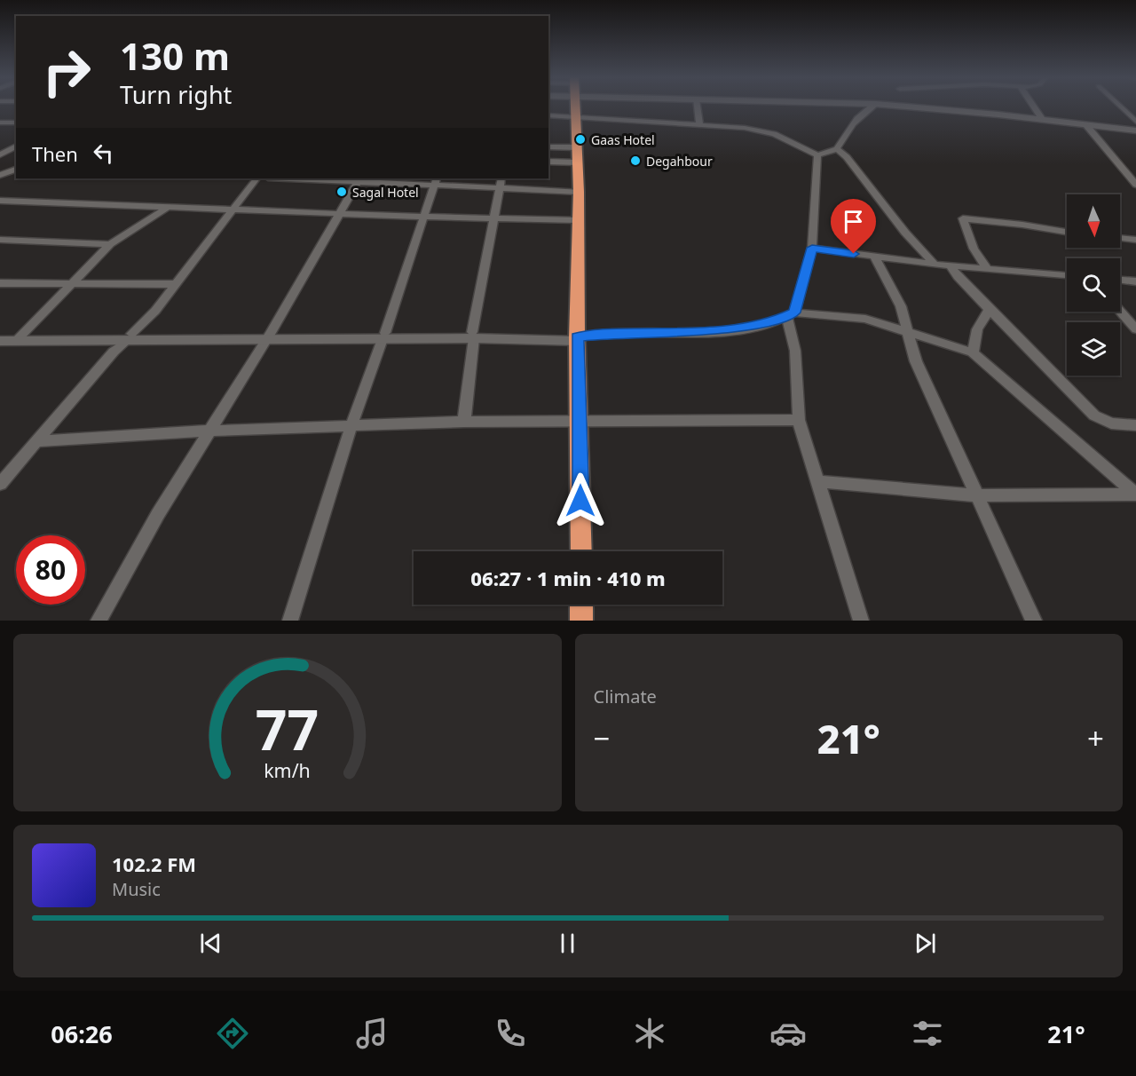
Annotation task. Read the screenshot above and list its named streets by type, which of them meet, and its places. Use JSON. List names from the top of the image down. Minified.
{"places":["Gaas Hotel","Degahbour","Sagal Hotel"],"north":"bottom","page":{"turn":["130 m","Turn right"],"then":"Then","limit":"80","trip":"06:27 · 1 min · 410 m","tile":"Climate","heat":["−","21°","+"],"song":["102.2 FM","Music"],"tabs":["06:26","21°"],"gauge":["77","km/h"]}}
